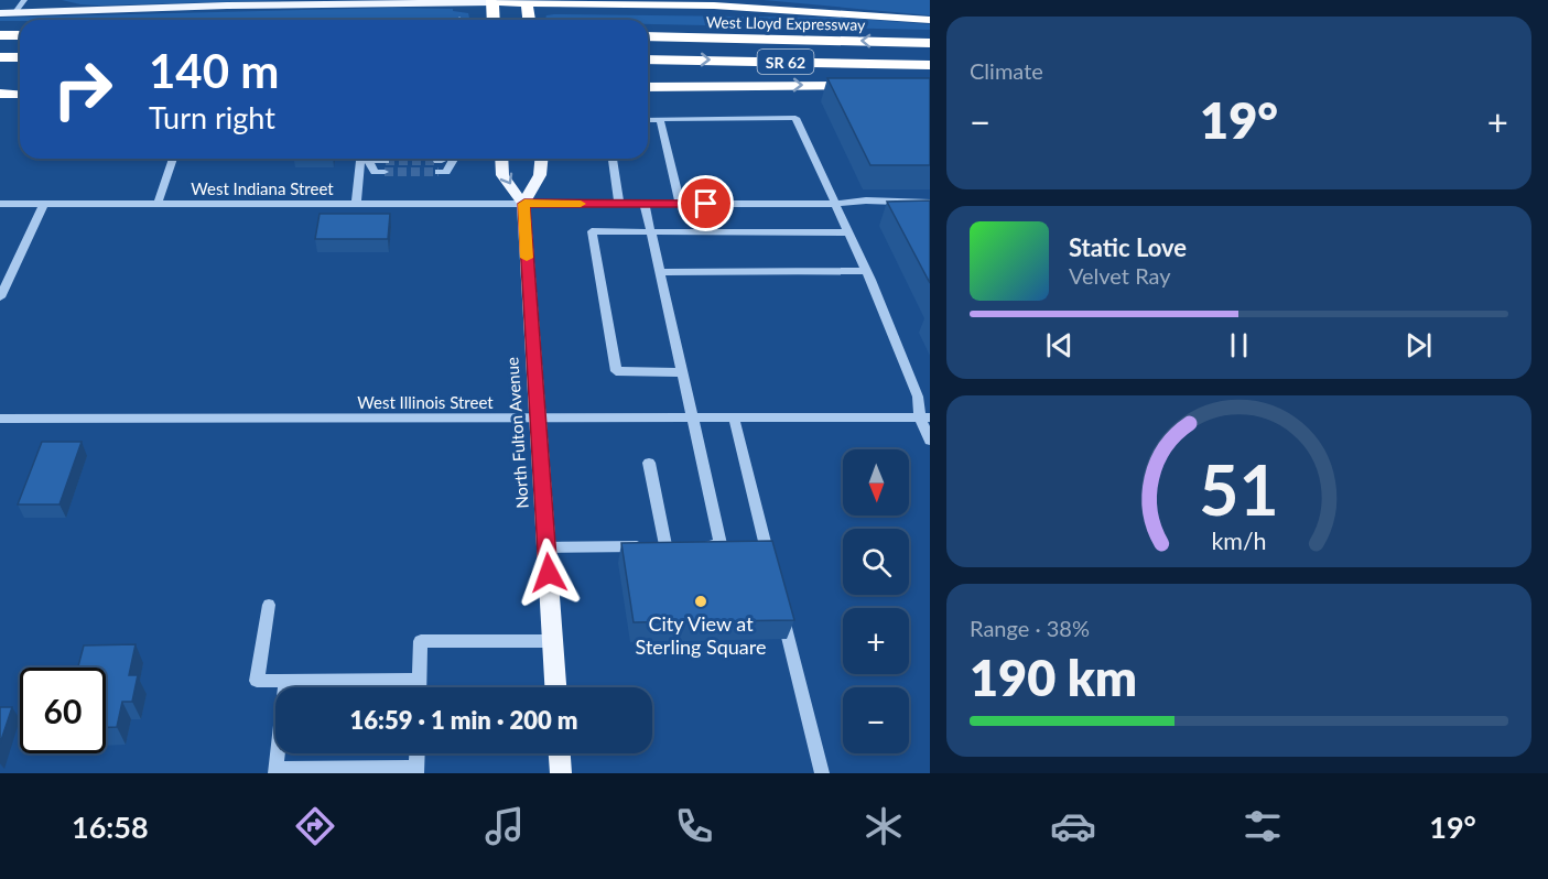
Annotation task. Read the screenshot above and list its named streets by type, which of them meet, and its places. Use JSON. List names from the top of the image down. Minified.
{"streets":{"highway":["West Lloyd Expressway","SR 62"],"main road":["North Fulton Avenue"],"street":["West Indiana Street","West Illinois Street"]},"crossings":[["West Indiana Street","North Fulton Avenue"],["West Illinois Street","North Fulton Avenue"]],"places":["City View at Sterling Square"],"north":"bottom","page":{"tile":["Climate",["Range · 38%","190 km"]],"turn":["140 m","Turn right"],"heat":["−","19°","+"],"song":["Static Love","Velvet Ray"],"map_buttons":["+","−"],"limit":"60","trip":"16:59 · 1 min · 200 m","tabs":["16:58","19°"],"gauge":["51","km/h"]}}
